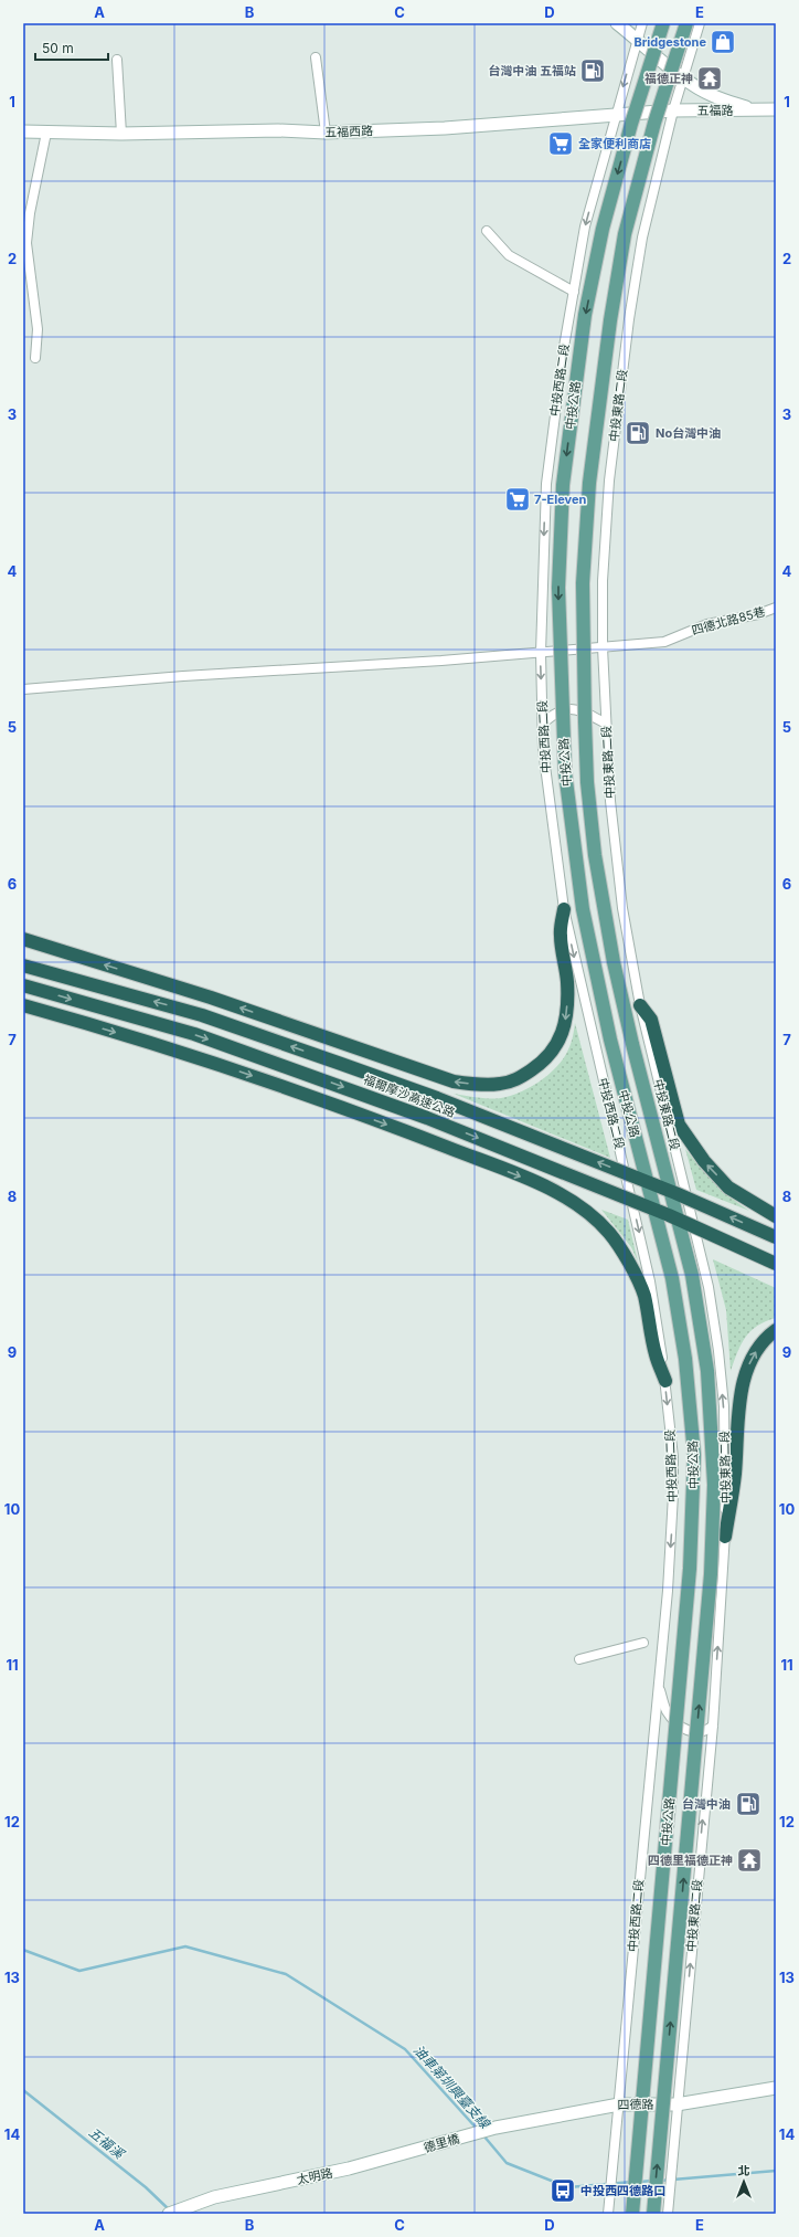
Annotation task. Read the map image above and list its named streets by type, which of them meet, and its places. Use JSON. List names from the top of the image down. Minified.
{"streets":{"highway":["福爾摩沙高速公路"],"main road":["中投公路"],"street":["五福路","五福西路","中投西路二段","中投東路二段","四德北路85巷","四德路","德里橋","太明路"]},"crossings":[["五福路","五福西路"],["五福路","中投西路二段"],["五福路","中投東路二段"],["五福西路","中投西路二段"],["五福西路","中投東路二段"],["中投西路二段","四德北路85巷"],["中投西路二段","四德路"],["中投東路二段","四德北路85巷"],["中投東路二段","四德路"],["四德路","德里橋"],["德里橋","太明路"]],"one_way":["中投西路二段","中投東路二段"],"water":["油車第圳興臺支線","五福溪"],"places":{"shop":["Bridgestone"],"fuel station":["台灣中油 五福站","No台灣中油","台灣中油"],"temple":["福德正神","四德里福德正神"],"supermarket":["全家便利商店","7-Eleven"],"bus stop":["中投西四德路口"]},"scale_bar":"50 m","north":"top","grid":{"columns":["A","B","C","D","E"],"rows":["1","2","3","4","5","6","7","8","9","10","11","12","13","14"]}}
